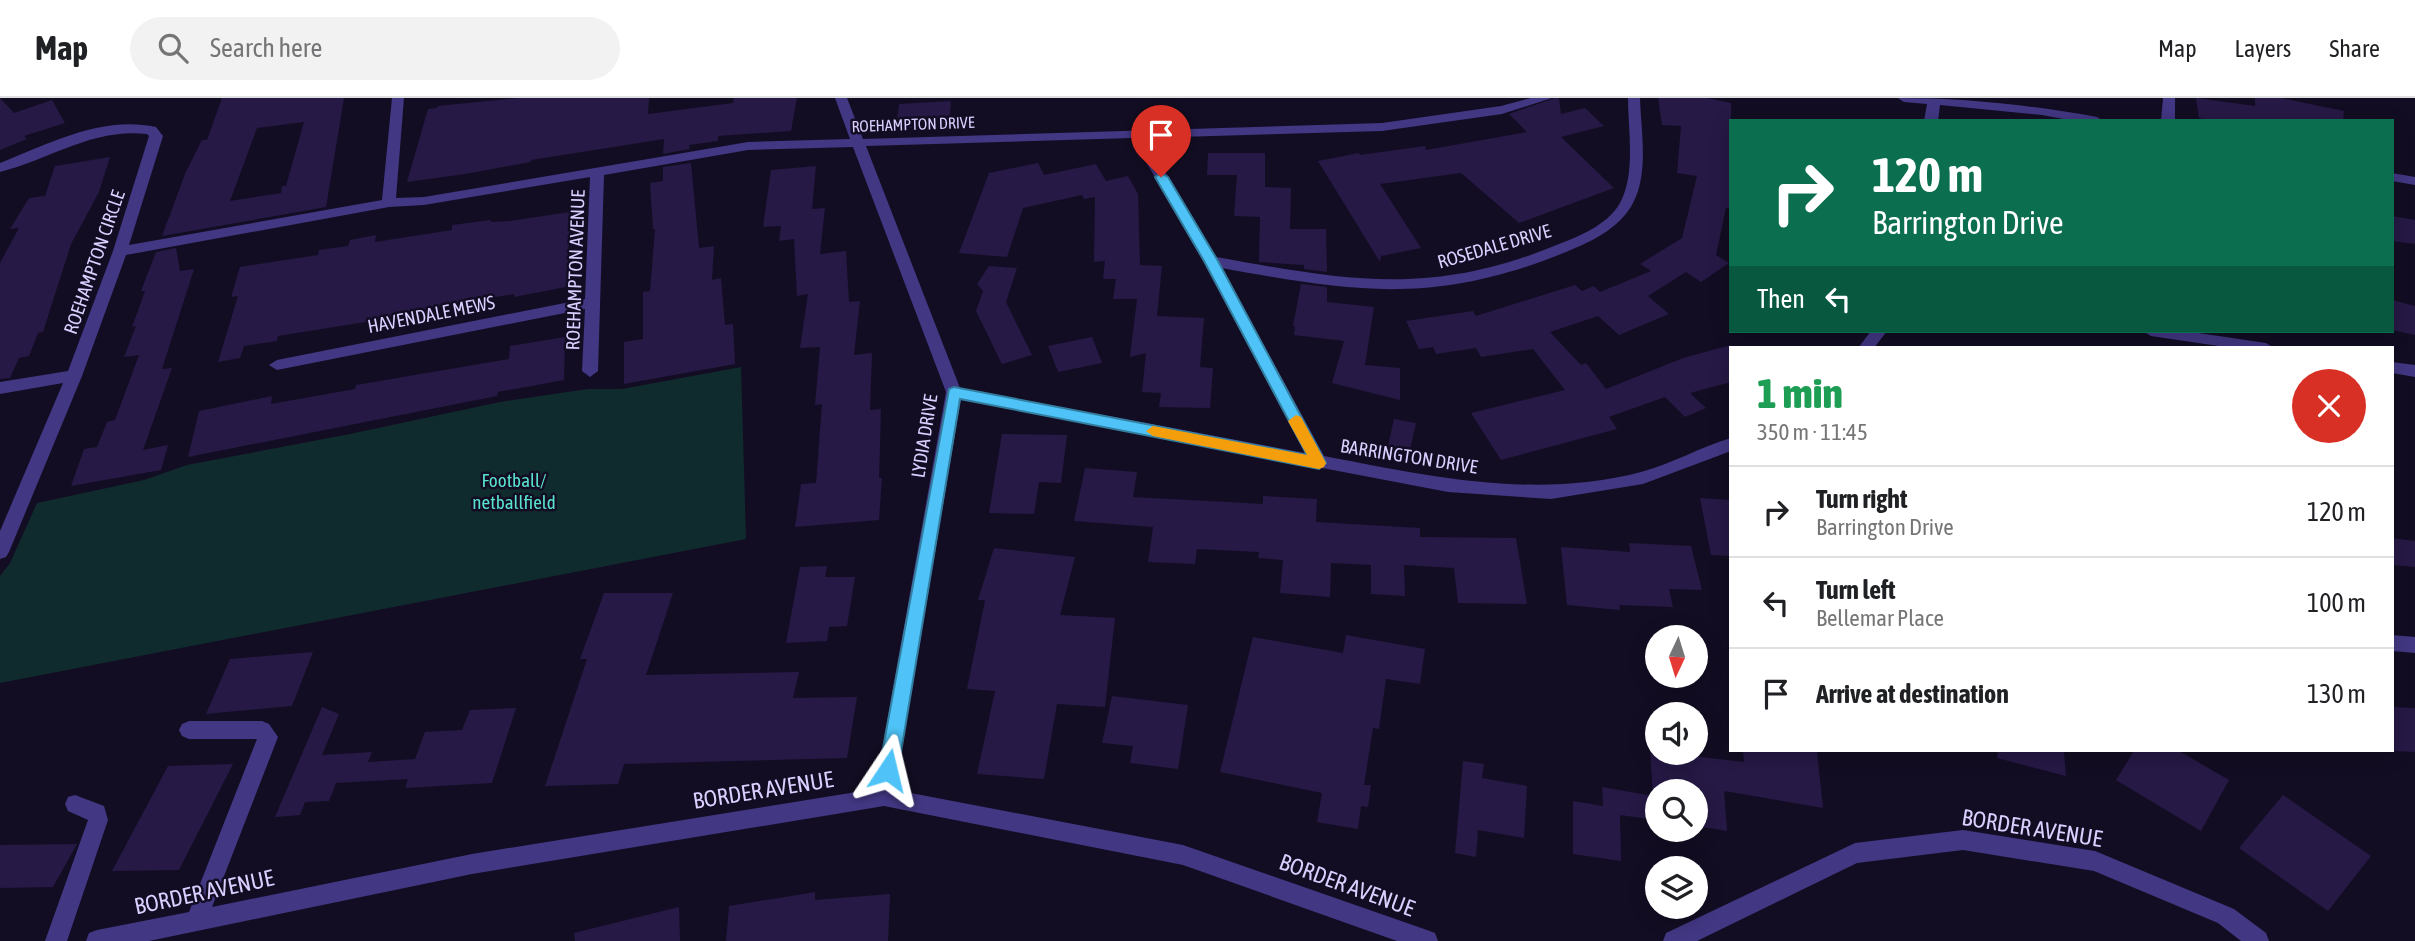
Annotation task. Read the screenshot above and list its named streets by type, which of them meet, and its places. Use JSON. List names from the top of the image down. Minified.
{"streets":{"street":["ROEHAMPTON DRIVE","ROSEDALE DRIVE","ROEHAMPTON CIRCLE","ROEHAMPTON AVENUE","HAVENDALE MEWS","LYDIA DRIVE","BARRINGTON DRIVE","BORDER AVENUE"]},"crossings":[["ROEHAMPTON DRIVE","ROEHAMPTON CIRCLE"],["ROEHAMPTON DRIVE","ROEHAMPTON AVENUE"],["ROEHAMPTON DRIVE","LYDIA DRIVE"],["ROEHAMPTON AVENUE","HAVENDALE MEWS"],["LYDIA DRIVE","BARRINGTON DRIVE"],["LYDIA DRIVE","BORDER AVENUE"]],"parks":["Football/ netballfield"],"north":"bottom","page":{"header":"Map","search":"Search here","nav":["Map","Layers","Share"],"turn":["120 m","Barrington Drive"],"then":"Then","heading":["1 min","350 m · 11:45"],"list":[{"name":"Turn right","note":"Barrington Drive","value":"120 m"},{"name":"Turn left","note":"Bellemar Place","value":"100 m"},{"name":"Arrive at destination","value":"130 m"}]}}
